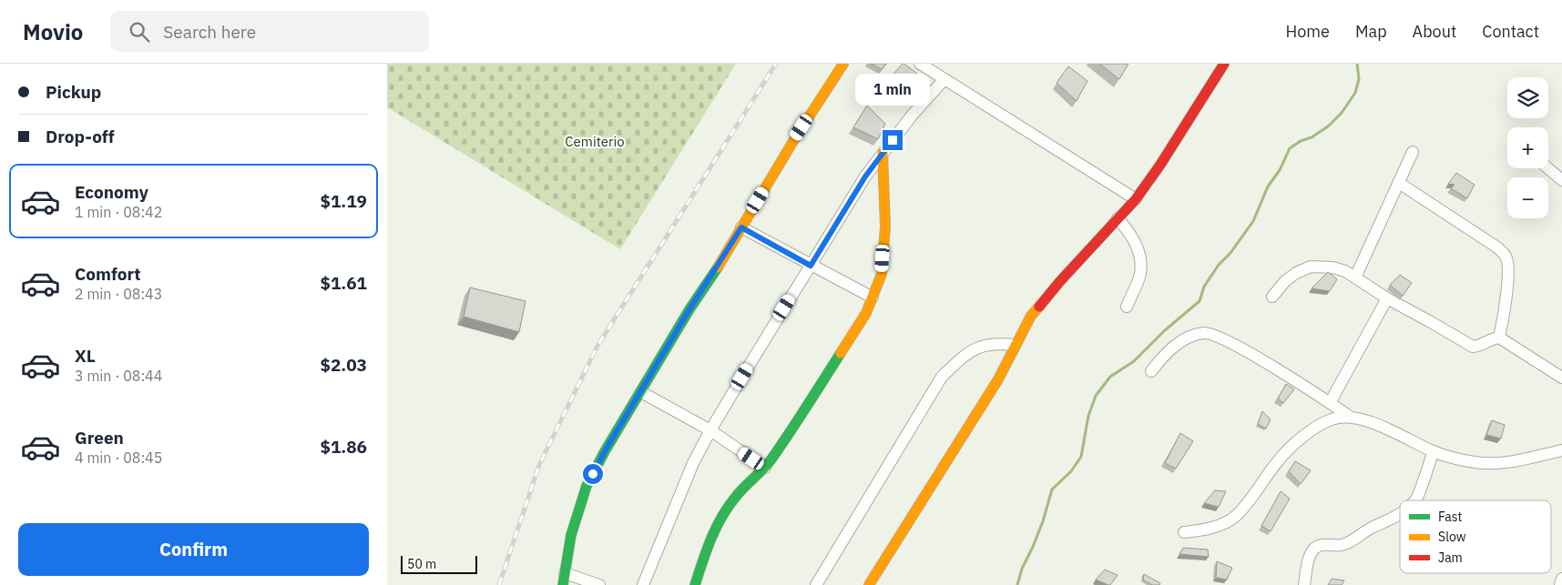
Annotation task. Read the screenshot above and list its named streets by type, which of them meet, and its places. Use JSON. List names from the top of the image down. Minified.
{"parks":["Cemiterio"],"legend":["Fast","Slow","Jam"],"scale_bar":"50 m","page":{"header":"Movio","search":"Search here","nav":["Home","Map","About","Contact"],"banner":["Pickup","Drop-off"],"bubble":"1 min","map_buttons":["+","−"],"list":[{"name":"Economy","note":"1 min · 08:42","value":"$1.19"},{"name":"Comfort","note":"2 min · 08:43","value":"$1.61"},{"name":"XL","note":"3 min · 08:44","value":"$2.03"},{"name":"Green","note":"4 min · 08:45","value":"$1.86"}],"buttons":"Confirm","scale":"50 m"}}
